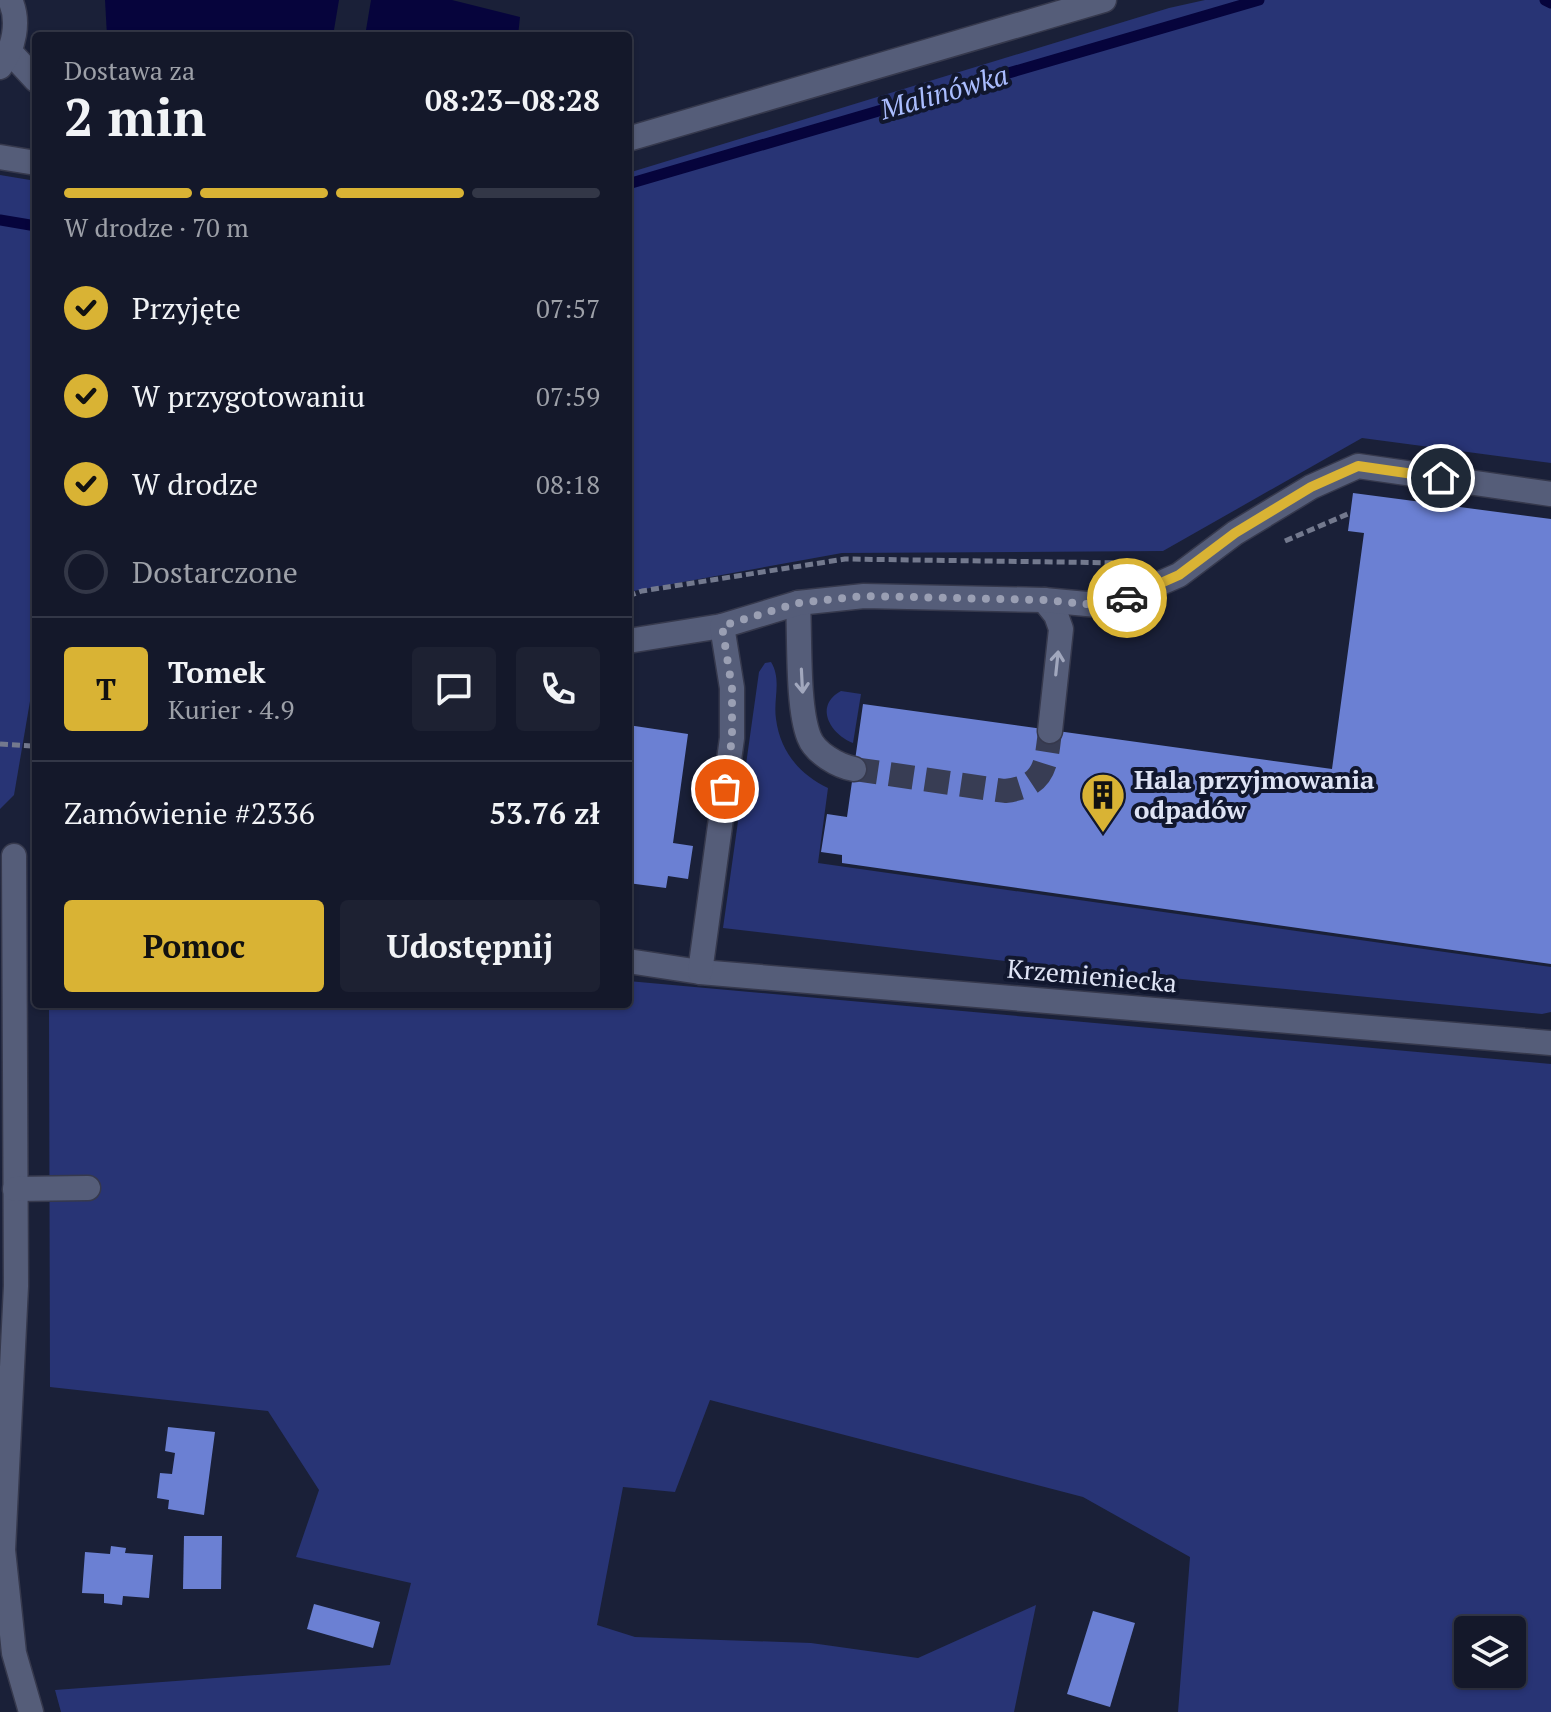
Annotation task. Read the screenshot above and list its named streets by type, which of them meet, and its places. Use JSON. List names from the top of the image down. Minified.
{"streets":{"street":["Krzemieniecka"]},"water":["Malinówka"],"places":{"building":["Hala przyjmowania odpadów"]},"page":{"heading":["2 min","Dostawa za","08:23–08:28"],"panel":["Tomek","Kurier · 4.9","Zamówienie #2336","53.76 zł"],"bar":"W drodze · 70 m","list":[["Przyjęte","07:57"],["W przygotowaniu","07:59"],["W drodze","08:18"],"Dostarczone"],"round":"T","buttons":["Pomoc","Udostępnij"]}}
